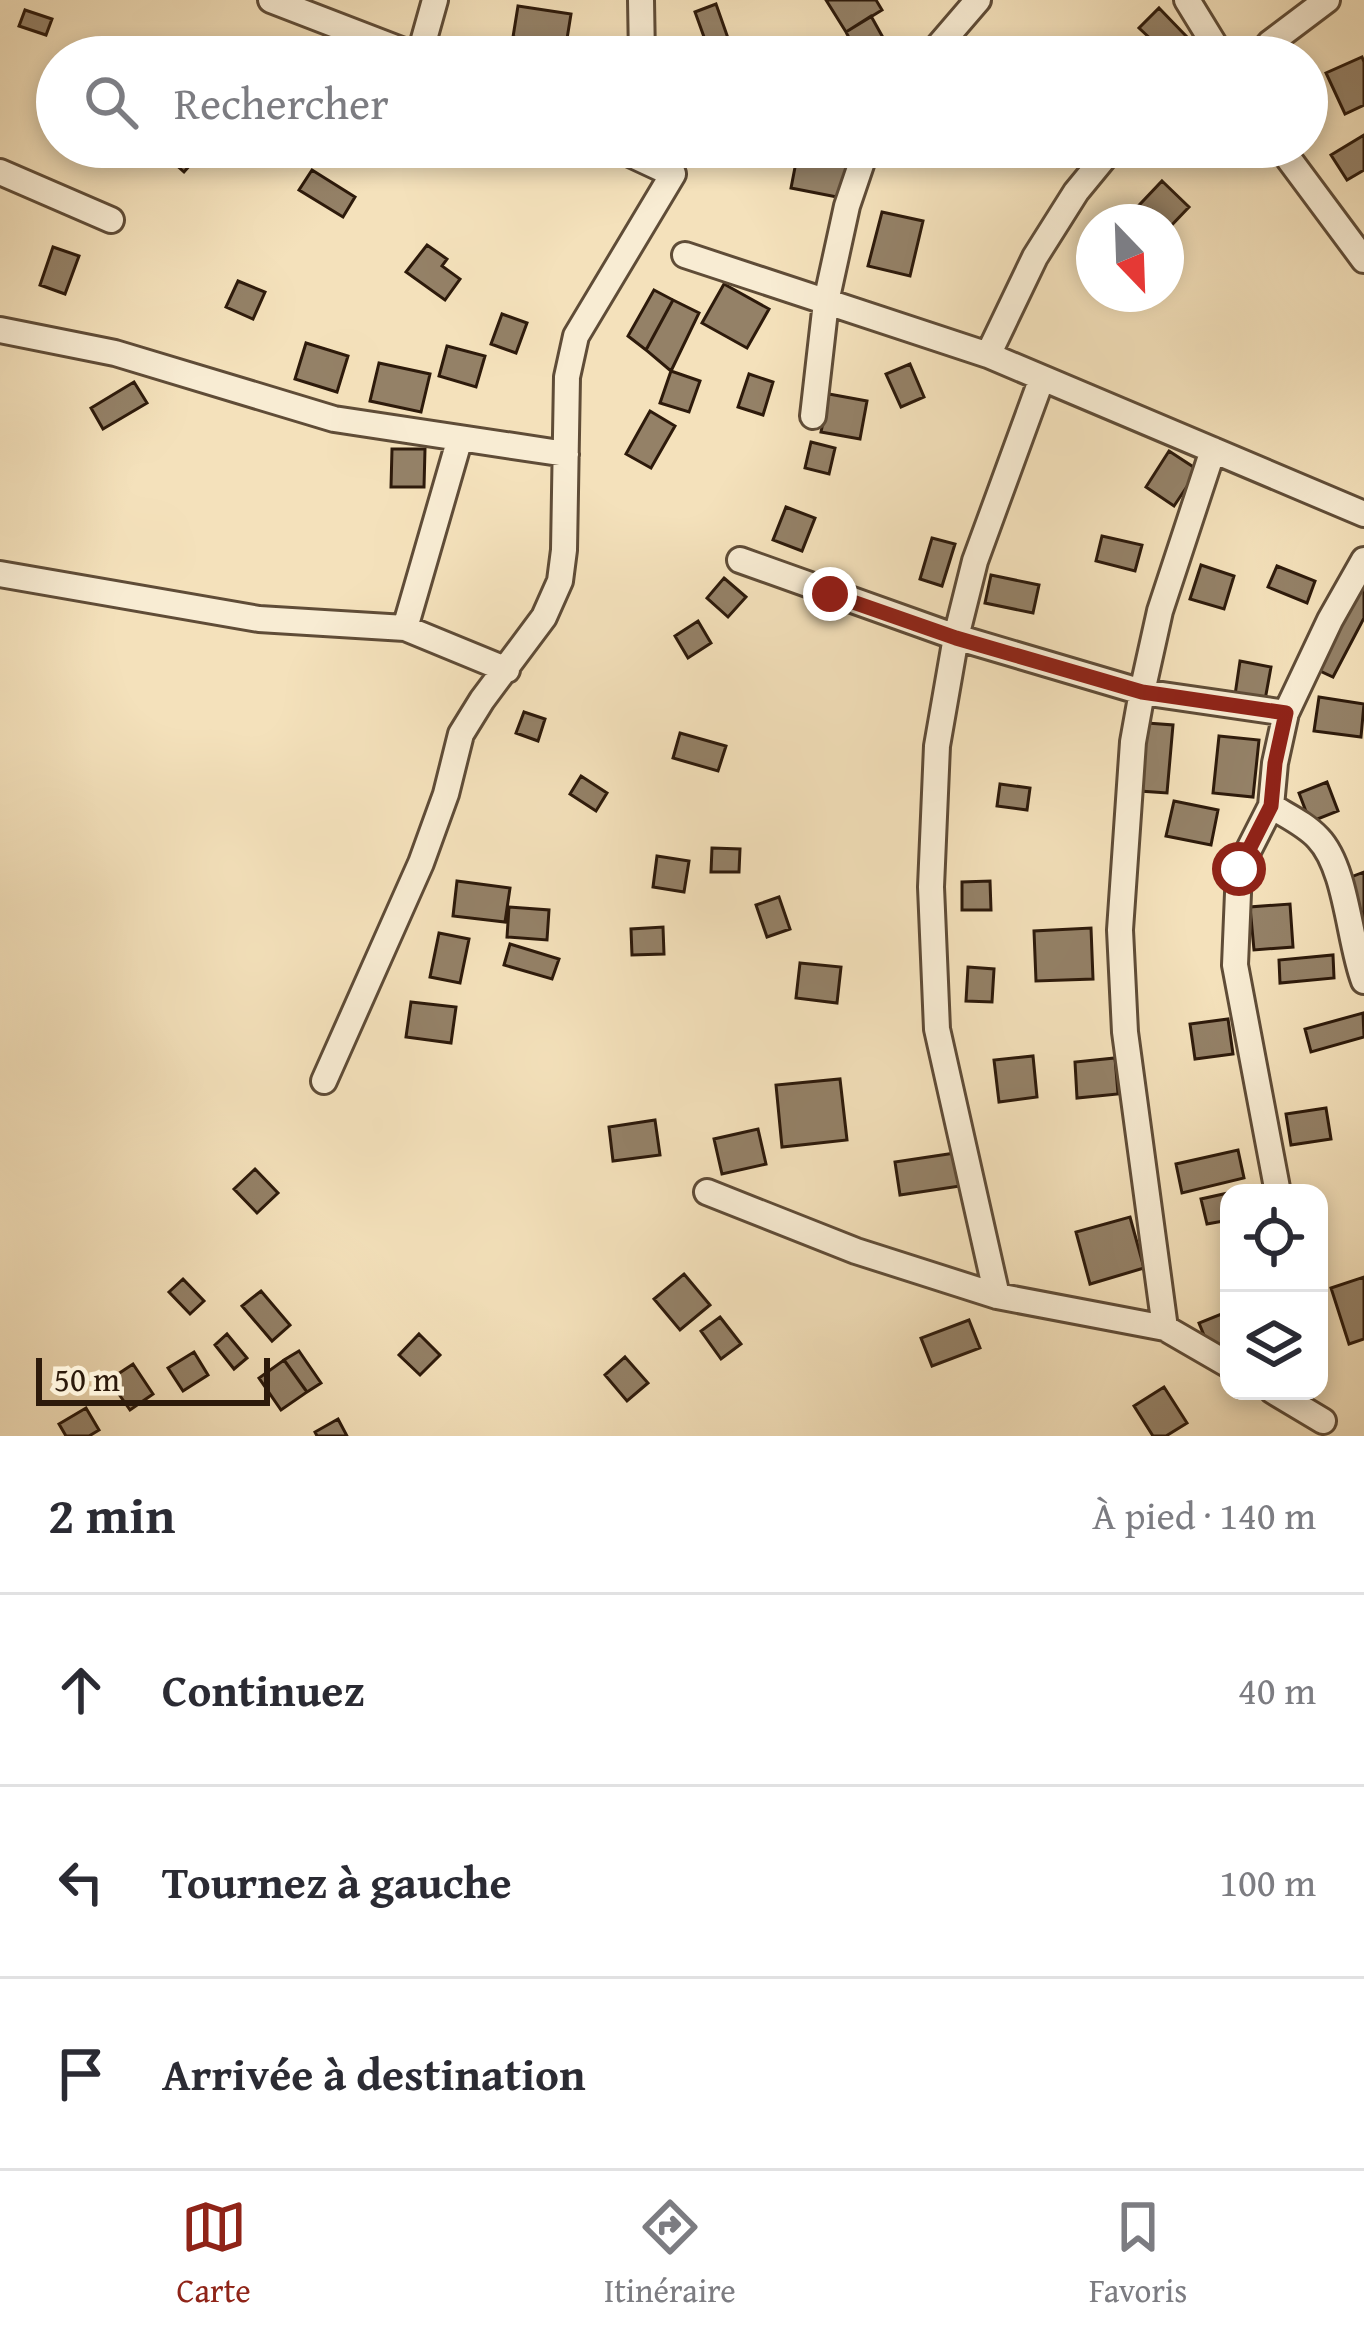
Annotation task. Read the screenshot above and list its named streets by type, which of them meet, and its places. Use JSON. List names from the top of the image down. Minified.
{"scale_bar":"50 m","north":"bottom right","page":{"search":"Rechercher","scale":"50 m","heading":["2 min","À pied · 140 m"],"list":[["Continuez","40 m"],["Tournez à gauche","100 m"],"Arrivée à destination"],"nav":["Carte","Itinéraire","Favoris"]}}
